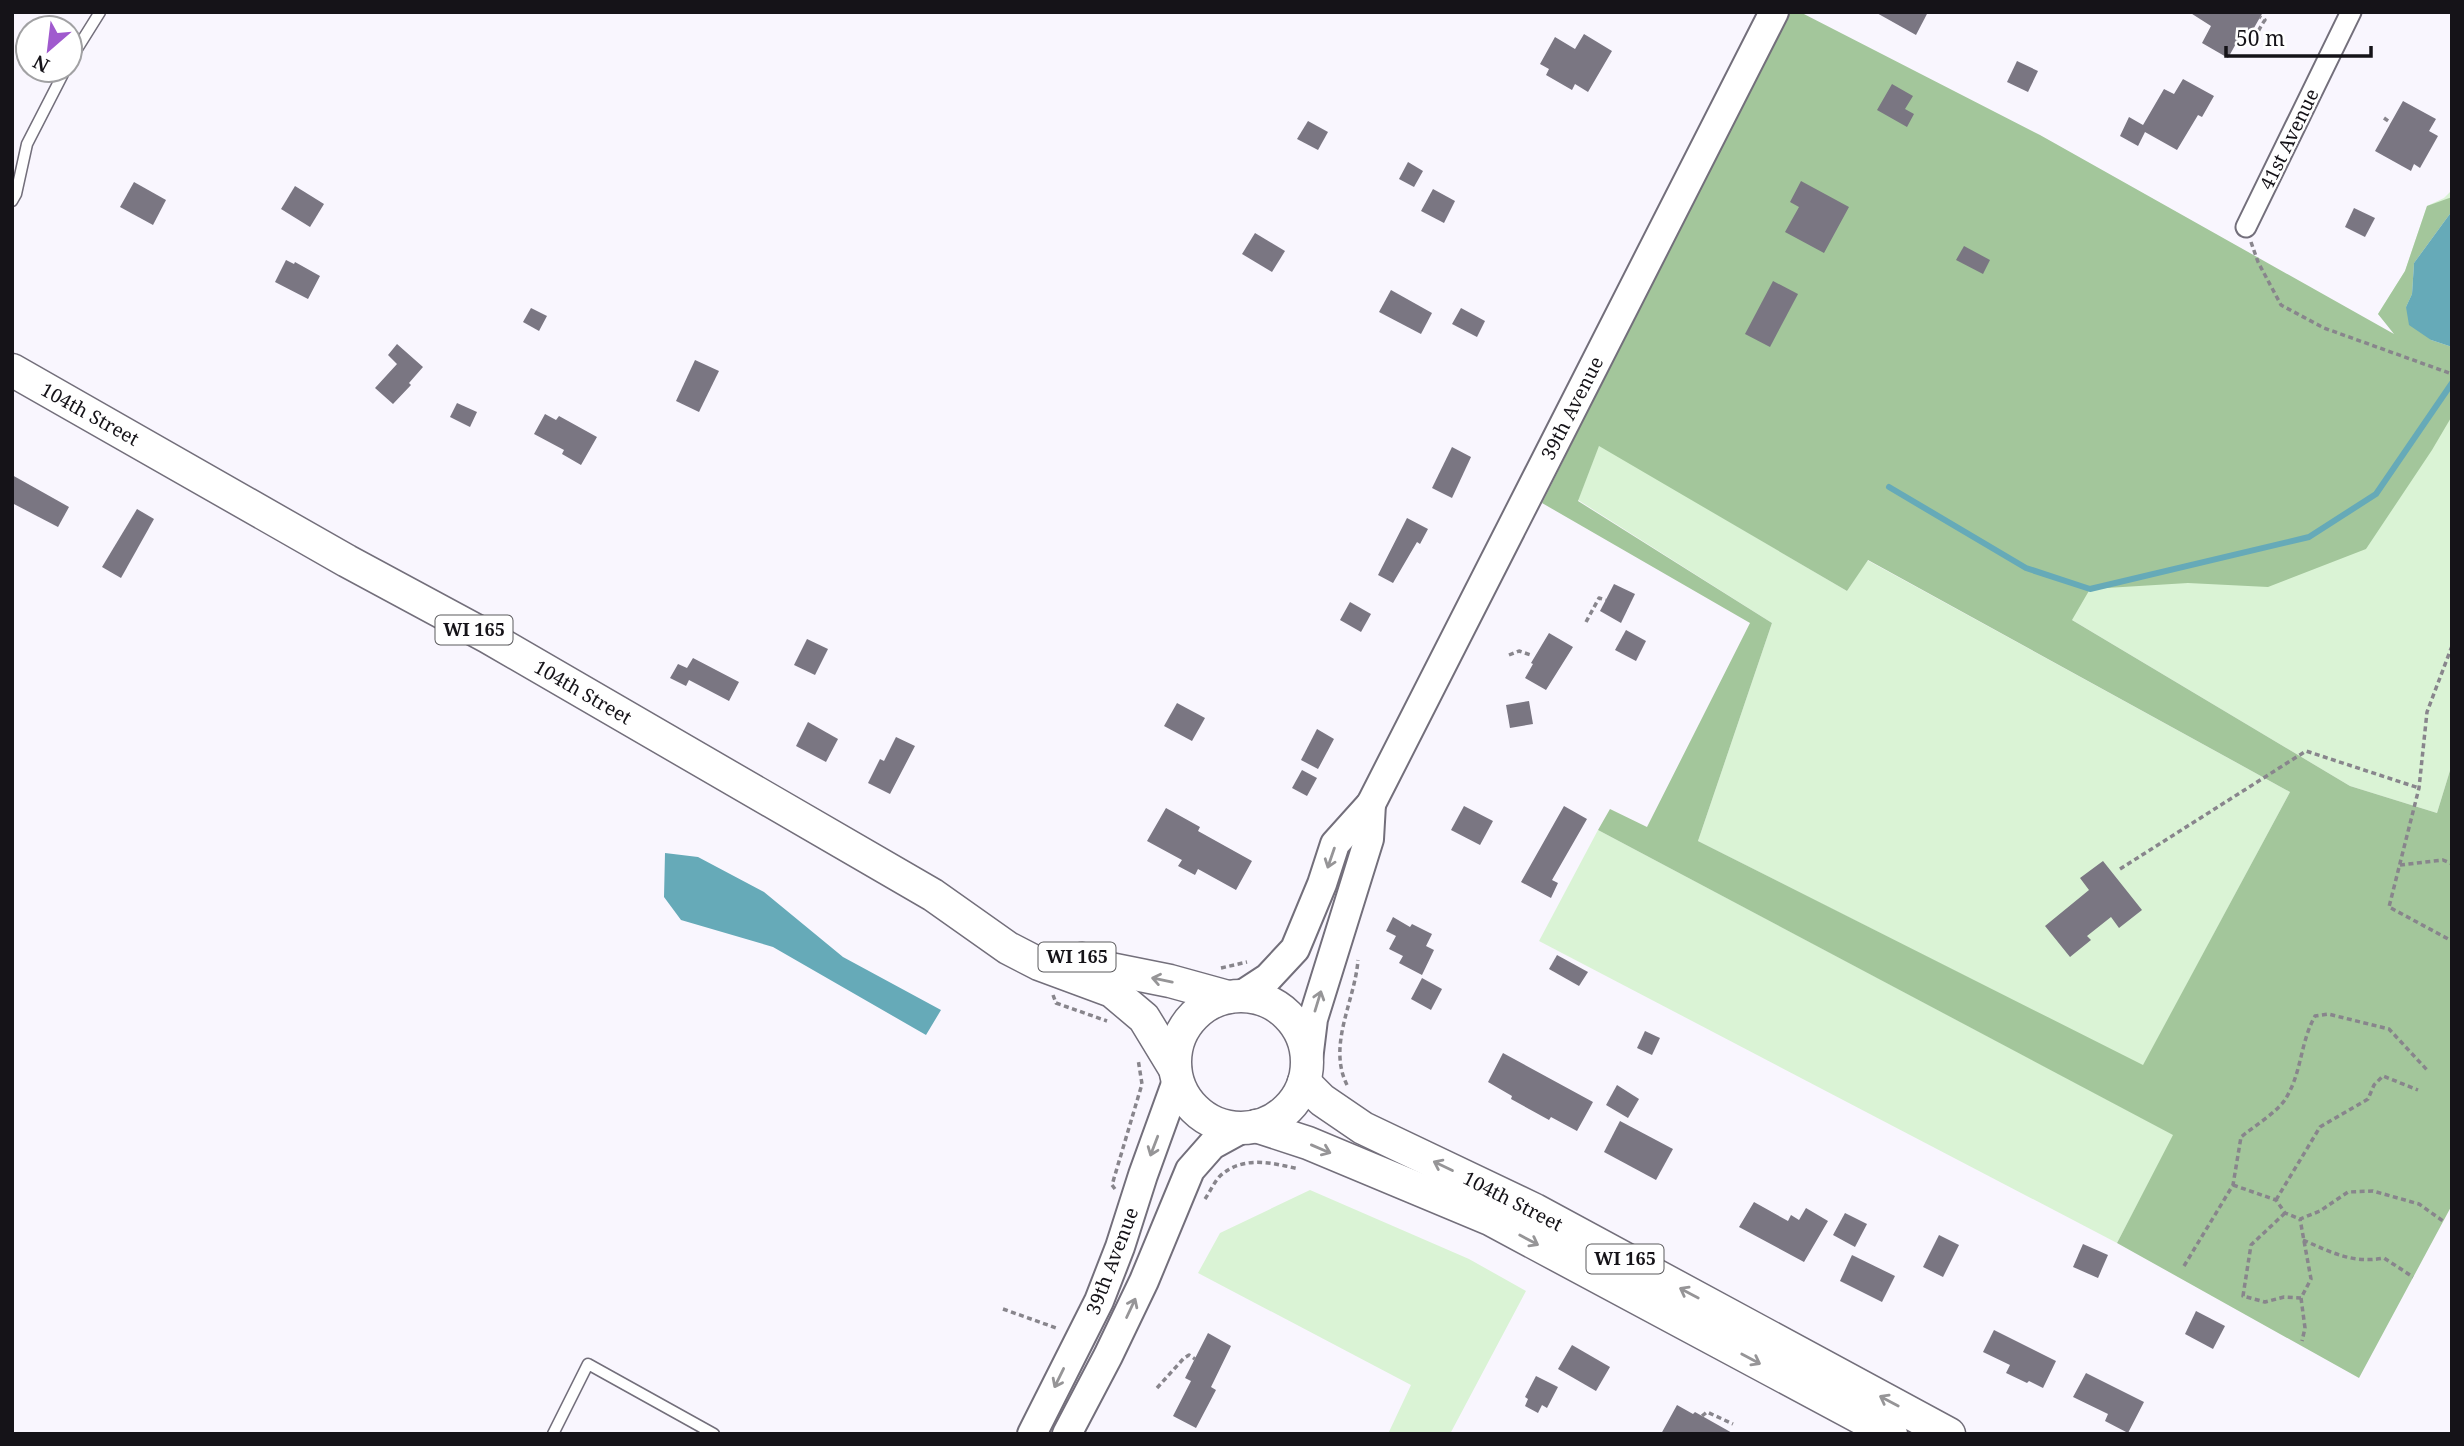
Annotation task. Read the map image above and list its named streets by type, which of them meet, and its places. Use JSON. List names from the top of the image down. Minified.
{"streets":{"main road":["39th Avenue","104th Street","WI 165"],"street":["41st Avenue"]},"crossings":[["39th Avenue","104th Street"],["39th Avenue","WI 165"],["104th Street","WI 165"]],"scale_bar":"50 m","north":"bottom left"}
